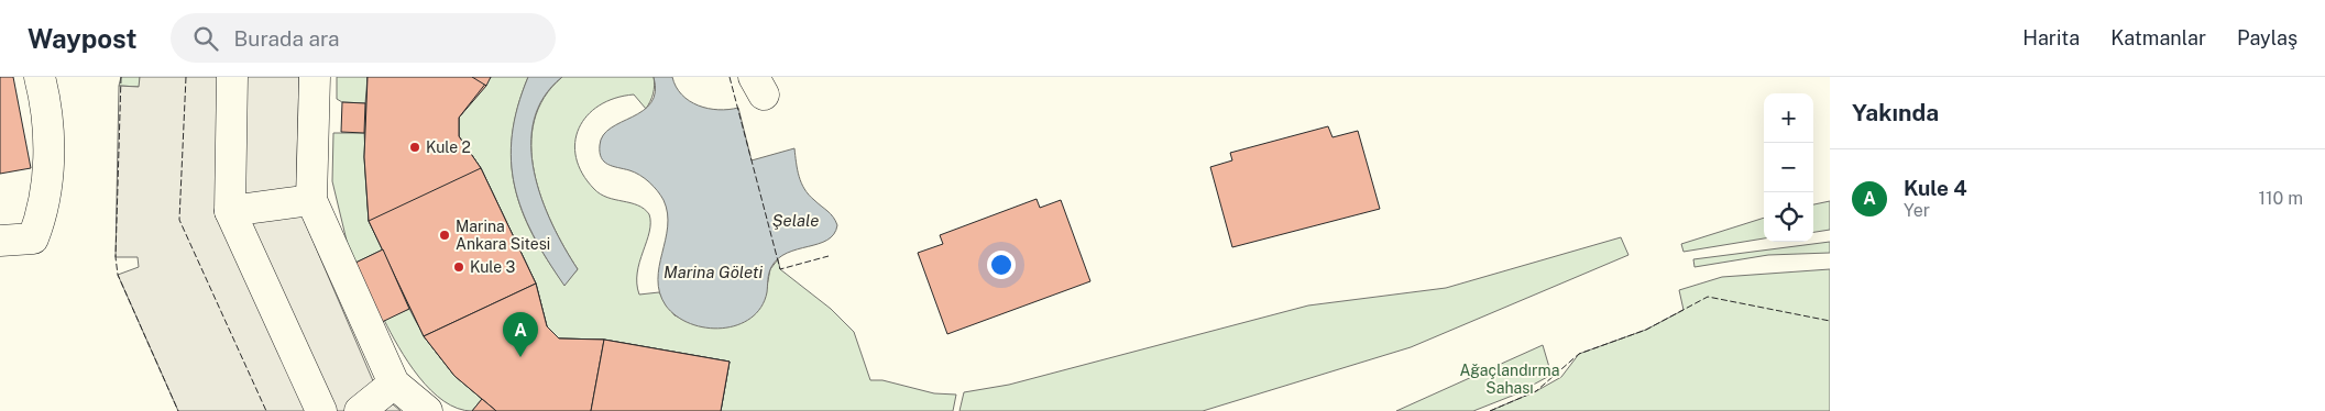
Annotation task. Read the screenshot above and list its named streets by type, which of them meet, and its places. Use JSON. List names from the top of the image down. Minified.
{"water":["Şelale","Marina Göleti"],"parks":["Ağaçlandırma Sahası"],"places":["Kule 2","Marina Ankara Sitesi","Kule 3"],"page":{"header":"Waypost","search":"Burada ara","nav":["Harita","Katmanlar","Paylaş"],"heading":"Yakında","map_buttons":["+","−"],"list":[{"mark":"A","name":"Kule 4","note":"Yer","value":"110 m"}],"pins":"A"}}
